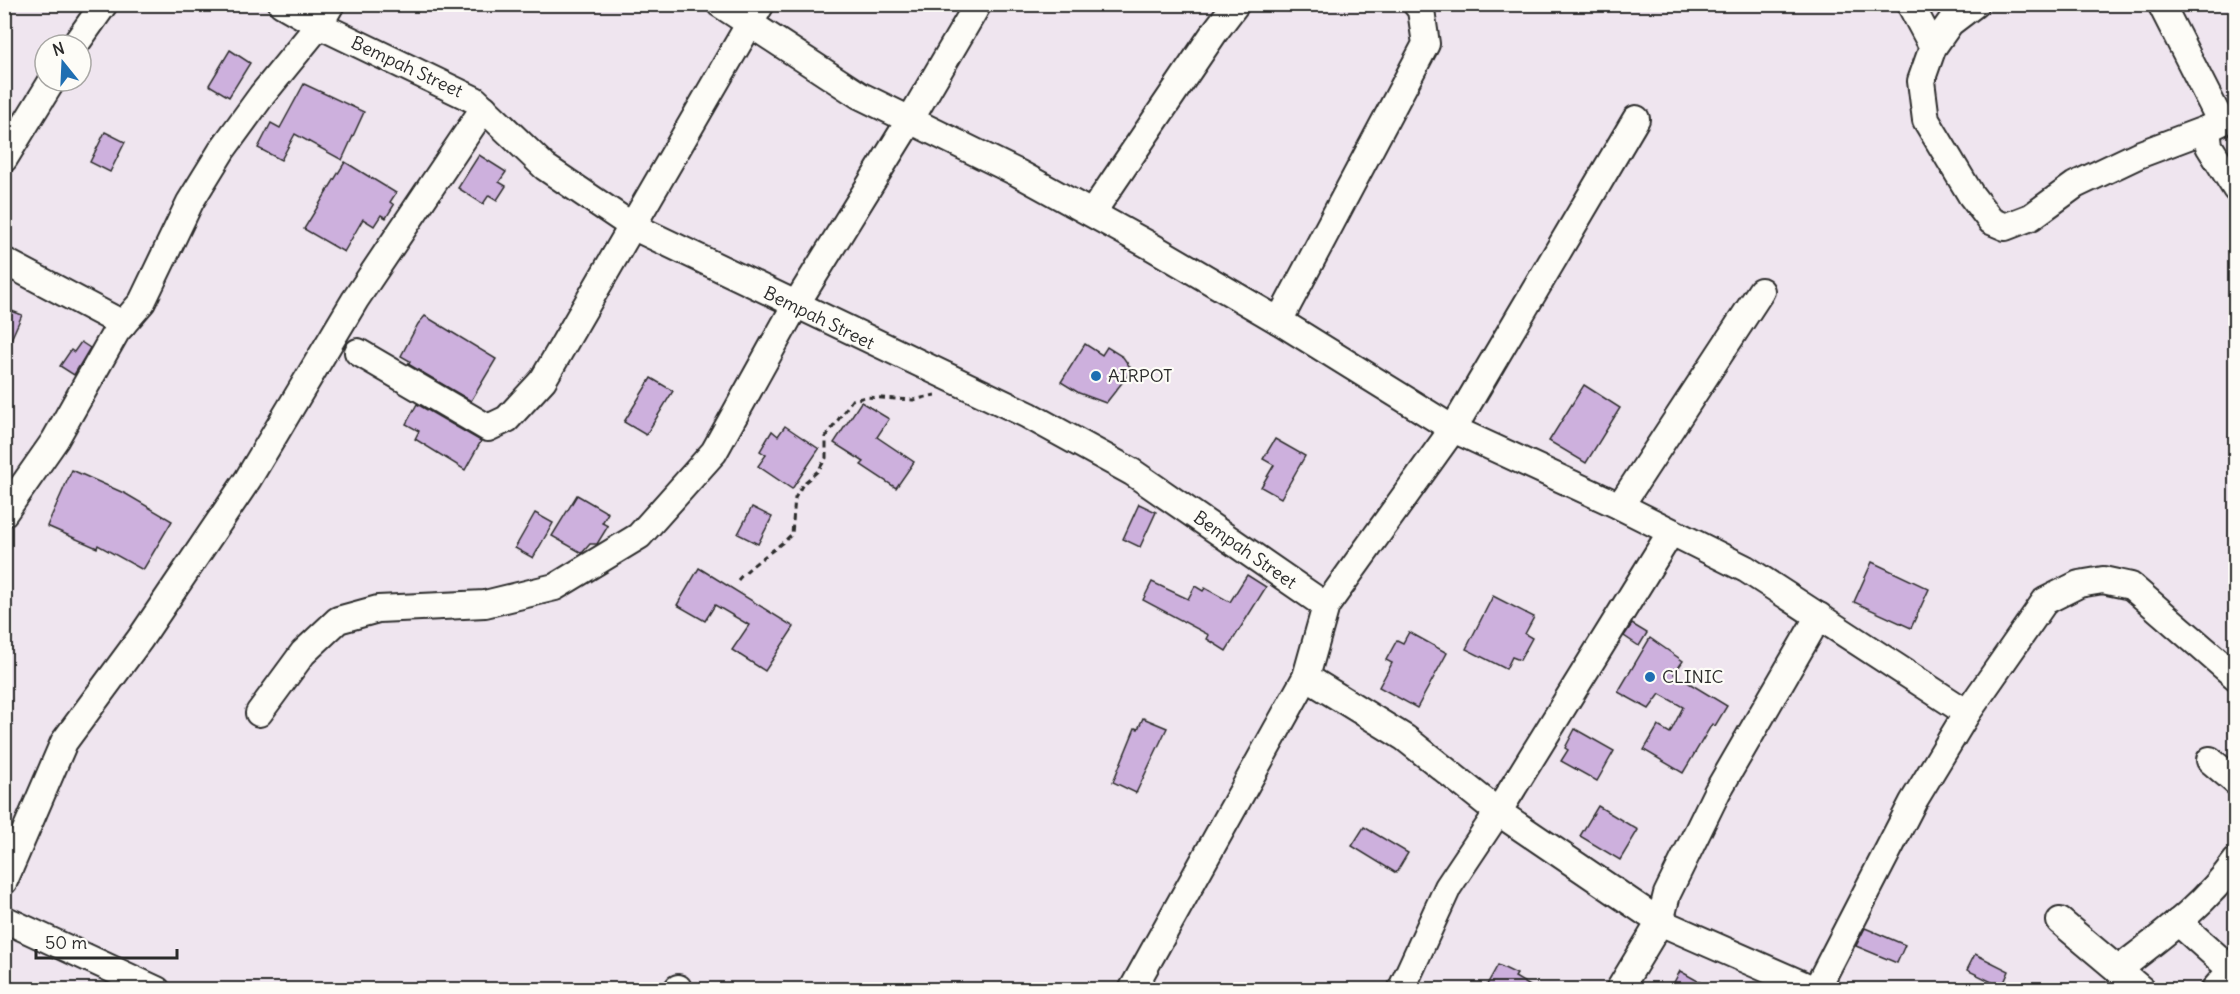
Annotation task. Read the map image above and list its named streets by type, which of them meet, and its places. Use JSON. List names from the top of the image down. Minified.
{"streets":{"street":["Bempah Street"]},"places":["AIRPOT","CLINIC"],"scale_bar":"50 m","north":"top"}
